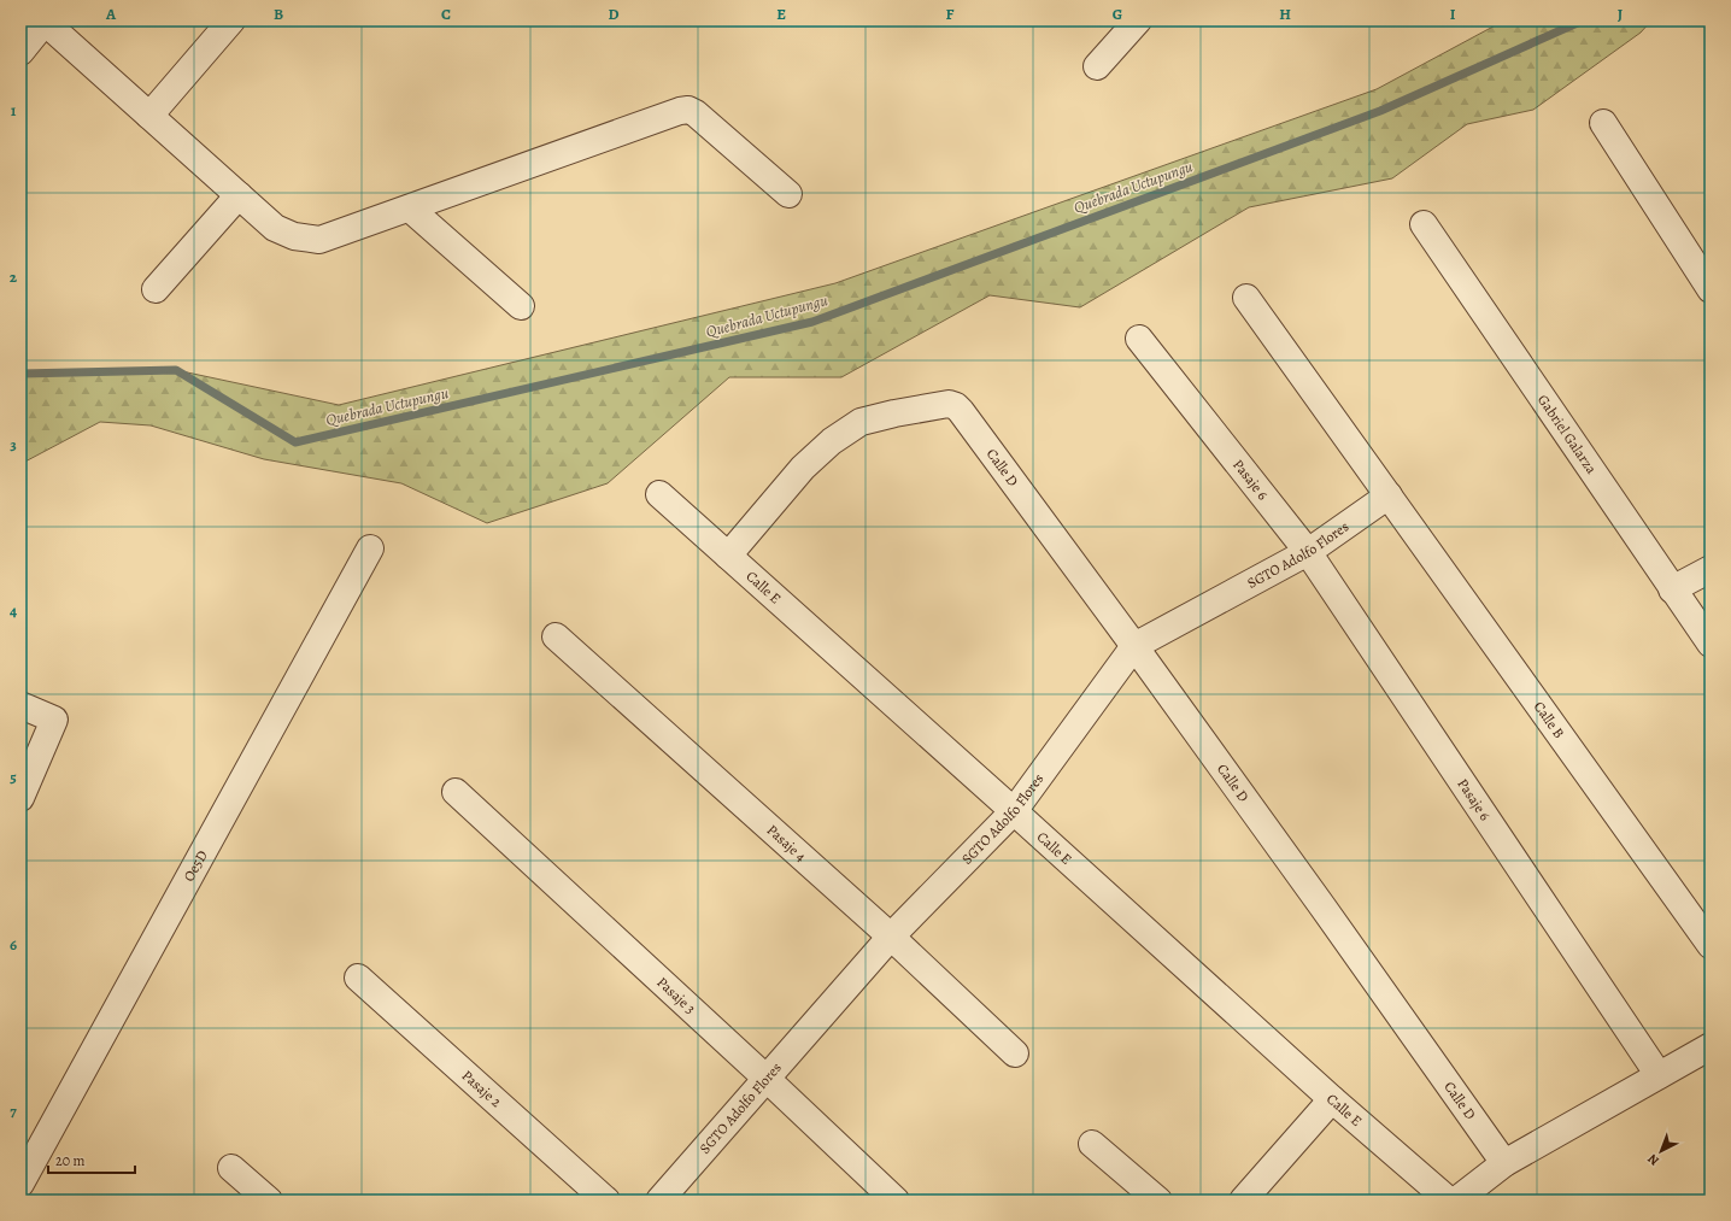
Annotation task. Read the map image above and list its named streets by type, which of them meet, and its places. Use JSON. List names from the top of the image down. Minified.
{"streets":{"street":["Gabriel Galarza","Calle D","Pasaje 6","SGTO Adolfo Flores","Calle E","Calle B","Pasaje 4","Oe5D","Pasaje 3","Pasaje 2"]},"crossings":[["Calle D","SGTO Adolfo Flores"],["Calle D","Calle E"],["Pasaje 6","SGTO Adolfo Flores"],["SGTO Adolfo Flores","Calle E"],["SGTO Adolfo Flores","Calle B"],["SGTO Adolfo Flores","Pasaje 4"],["SGTO Adolfo Flores","Pasaje 3"]],"water":["Quebrada Uctupungu"],"scale_bar":"20 m","north":"bottom left","grid":{"columns":["A","B","C","D","E","F","G","H","I","J"],"rows":["1","2","3","4","5","6","7"]}}
